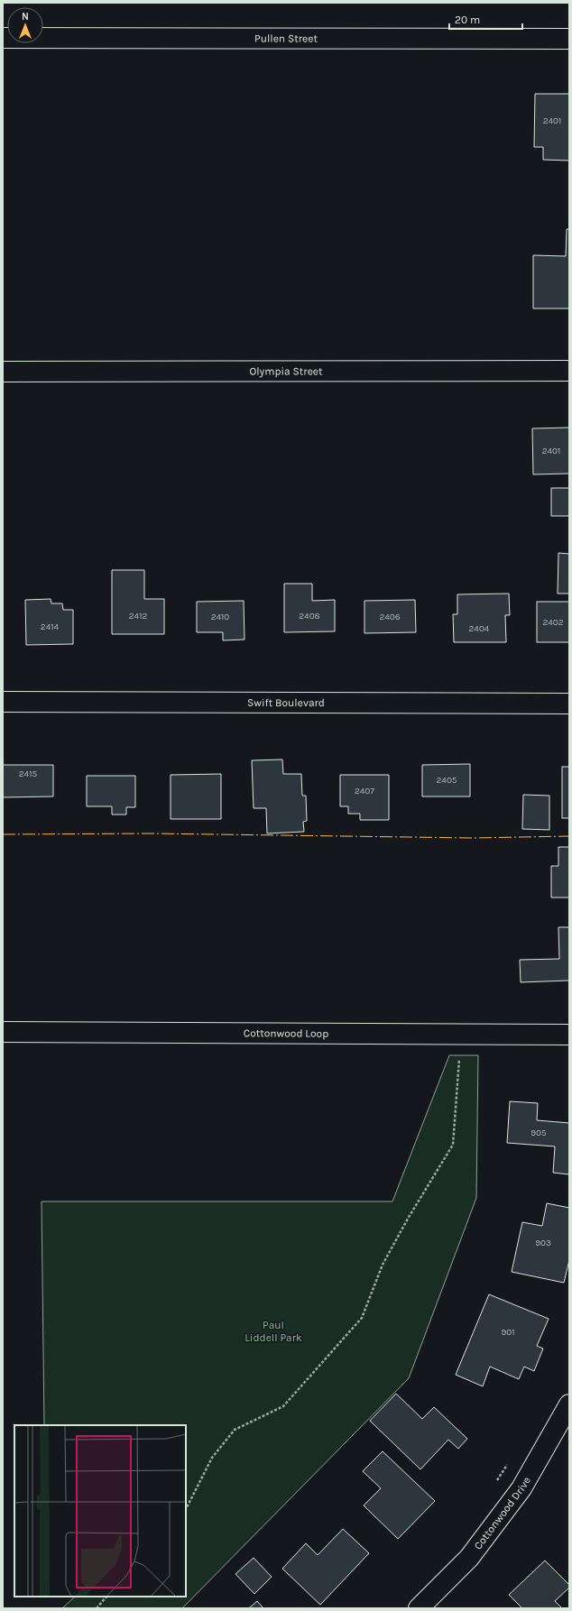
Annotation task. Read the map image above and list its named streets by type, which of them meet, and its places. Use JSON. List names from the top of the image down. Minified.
{"streets":{"street":["Pullen Street","Olympia Street","Swift Boulevard","Cottonwood Loop","Cottonwood Drive"]},"parks":["Paul Liddell Park"],"house_numbers":["2401","2401","2412","2408","2410","2406","2402","2414","2404","2415","2405","2407","905","903","901"],"scale_bar":"20 m","north":"top"}
